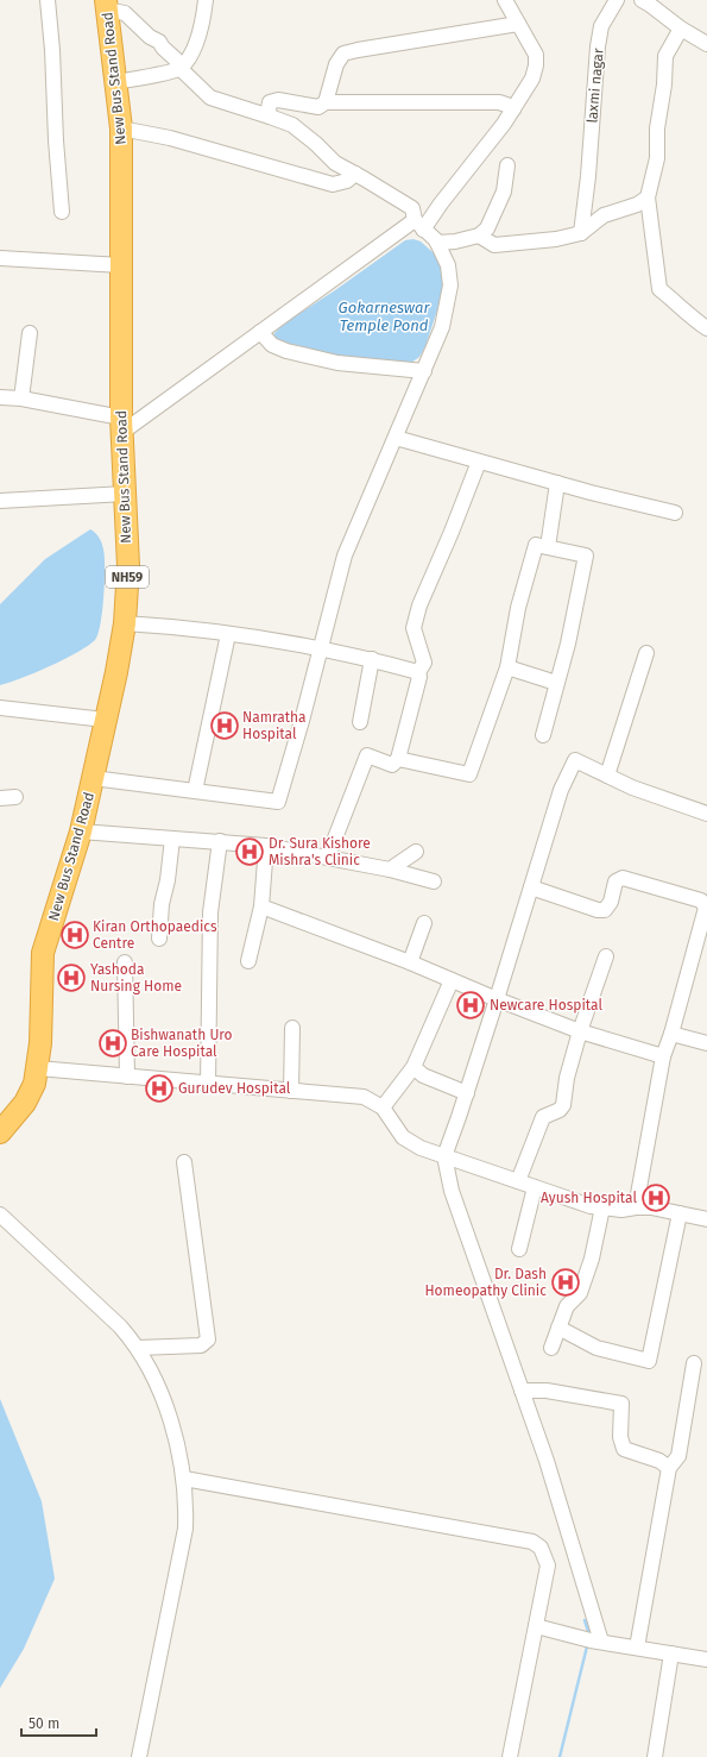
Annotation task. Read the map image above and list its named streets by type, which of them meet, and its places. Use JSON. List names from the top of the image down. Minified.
{"streets":{"highway":["New Bus Stand Road","NH59"],"street":["laxmi nagar"]},"water":["Gokarneswar Temple Pond"],"places":{"hospital":["Namratha Hospital","Dr. Sura Kishore Mishra's Clinic","Kiran Orthopaedics Centre","Yashoda Nursing Home","Newcare Hospital","Bishwanath Uro Care Hospital","Gurudev Hospital","Ayush Hospital","Dr. Dash Homeopathy Clinic"]},"scale_bar":"50 m"}
